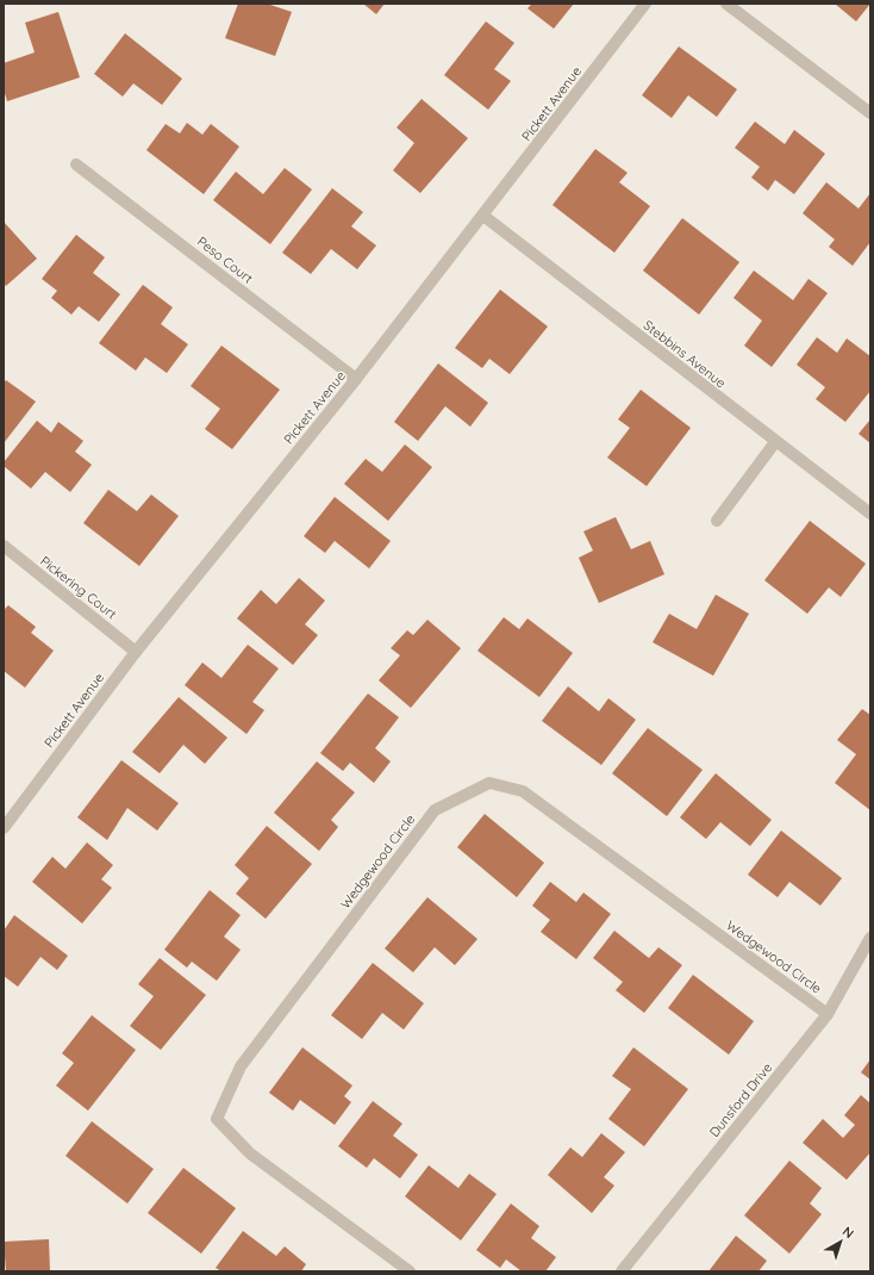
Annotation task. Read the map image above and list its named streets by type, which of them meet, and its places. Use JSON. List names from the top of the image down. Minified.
{"streets":{"street":["Pickett Avenue","Peso Court","Stebbins Avenue","Pickering Court","Wedgewood Circle","Dunsford Drive"]},"crossings":[["Pickett Avenue","Peso Court"],["Pickett Avenue","Stebbins Avenue"],["Pickett Avenue","Pickering Court"],["Wedgewood Circle","Dunsford Drive"]],"north":"top right"}
